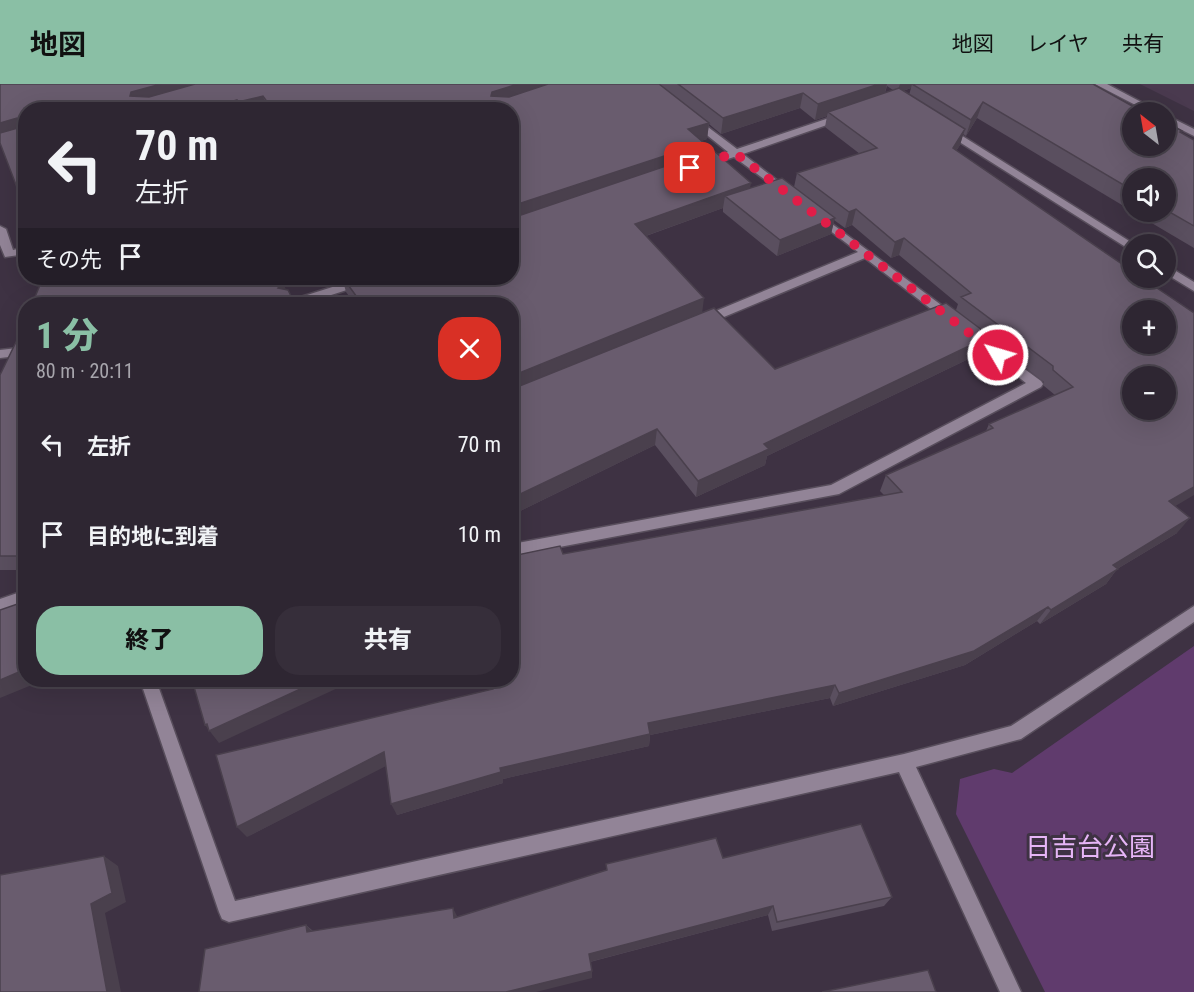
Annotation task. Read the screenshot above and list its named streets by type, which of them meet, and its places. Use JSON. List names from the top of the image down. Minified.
{"parks":["日吉台公園"],"north":"top left","page":{"header":"地図","nav":["地図","レイヤ","共有"],"map_buttons":["+","−"],"turn":["70 m","左折"],"then":"その先","heading":["1 分","80 m · 20:11"],"list":[{"name":"左折","value":"70 m"},{"name":"目的地に到着","value":"10 m"}],"buttons":["終了","共有"]}}
